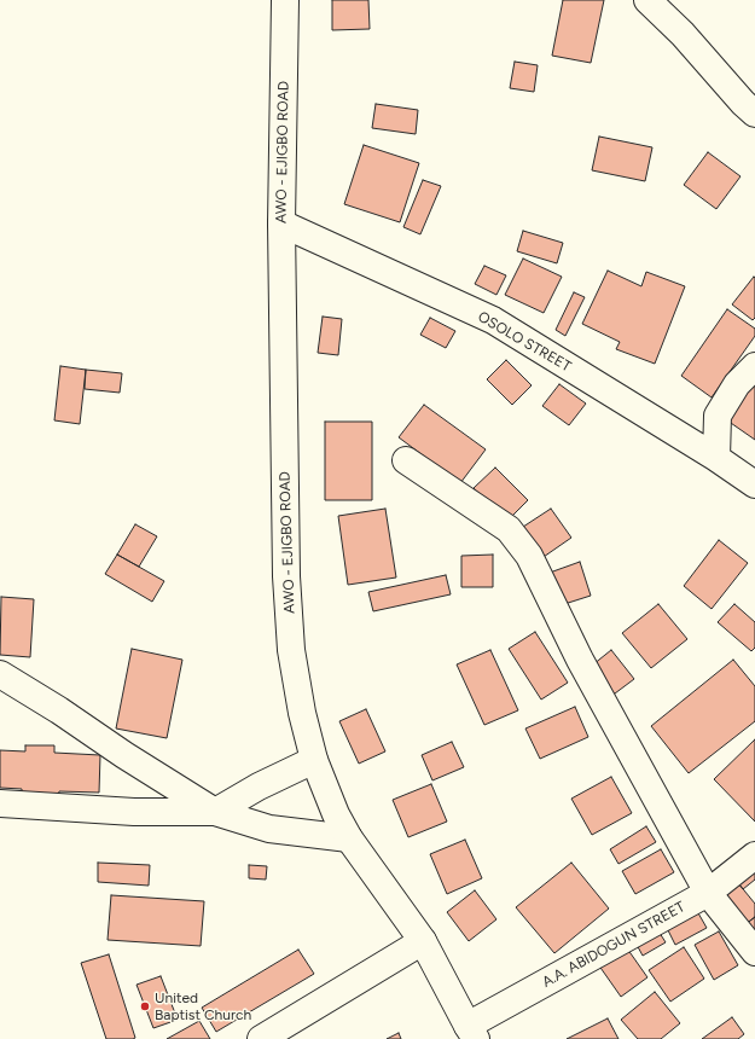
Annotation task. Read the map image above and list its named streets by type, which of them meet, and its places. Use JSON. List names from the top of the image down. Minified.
{"streets":{"street":["AWO - EJIGBO ROAD","OSOLO STREET","A.A. ABIDOGUN STREET"]},"crossings":[["AWO - EJIGBO ROAD","OSOLO STREET"],["AWO - EJIGBO ROAD","A.A. ABIDOGUN STREET"]],"places":["United Baptist Church"]}
